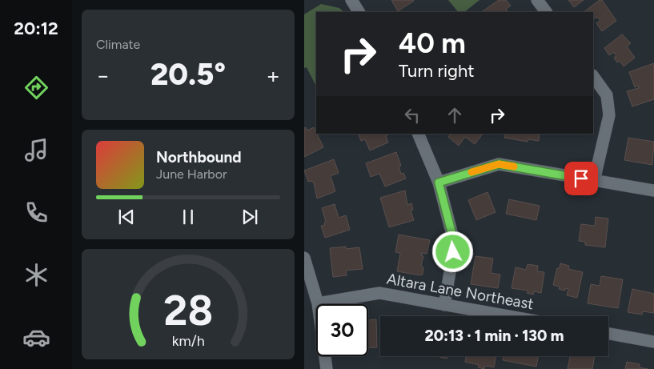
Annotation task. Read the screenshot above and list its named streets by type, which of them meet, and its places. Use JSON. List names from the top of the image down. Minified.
{"streets":{"street":["Altara Lane Northeast"]},"page":{"tabs":"20:12","tile":"Climate","turn":["40 m","Turn right"],"heat":["−","20.5°","+"],"song":["Northbound","June Harbor"],"limit":"30","trip":"20:13 · 1 min · 130 m","gauge":["28","km/h"]}}
